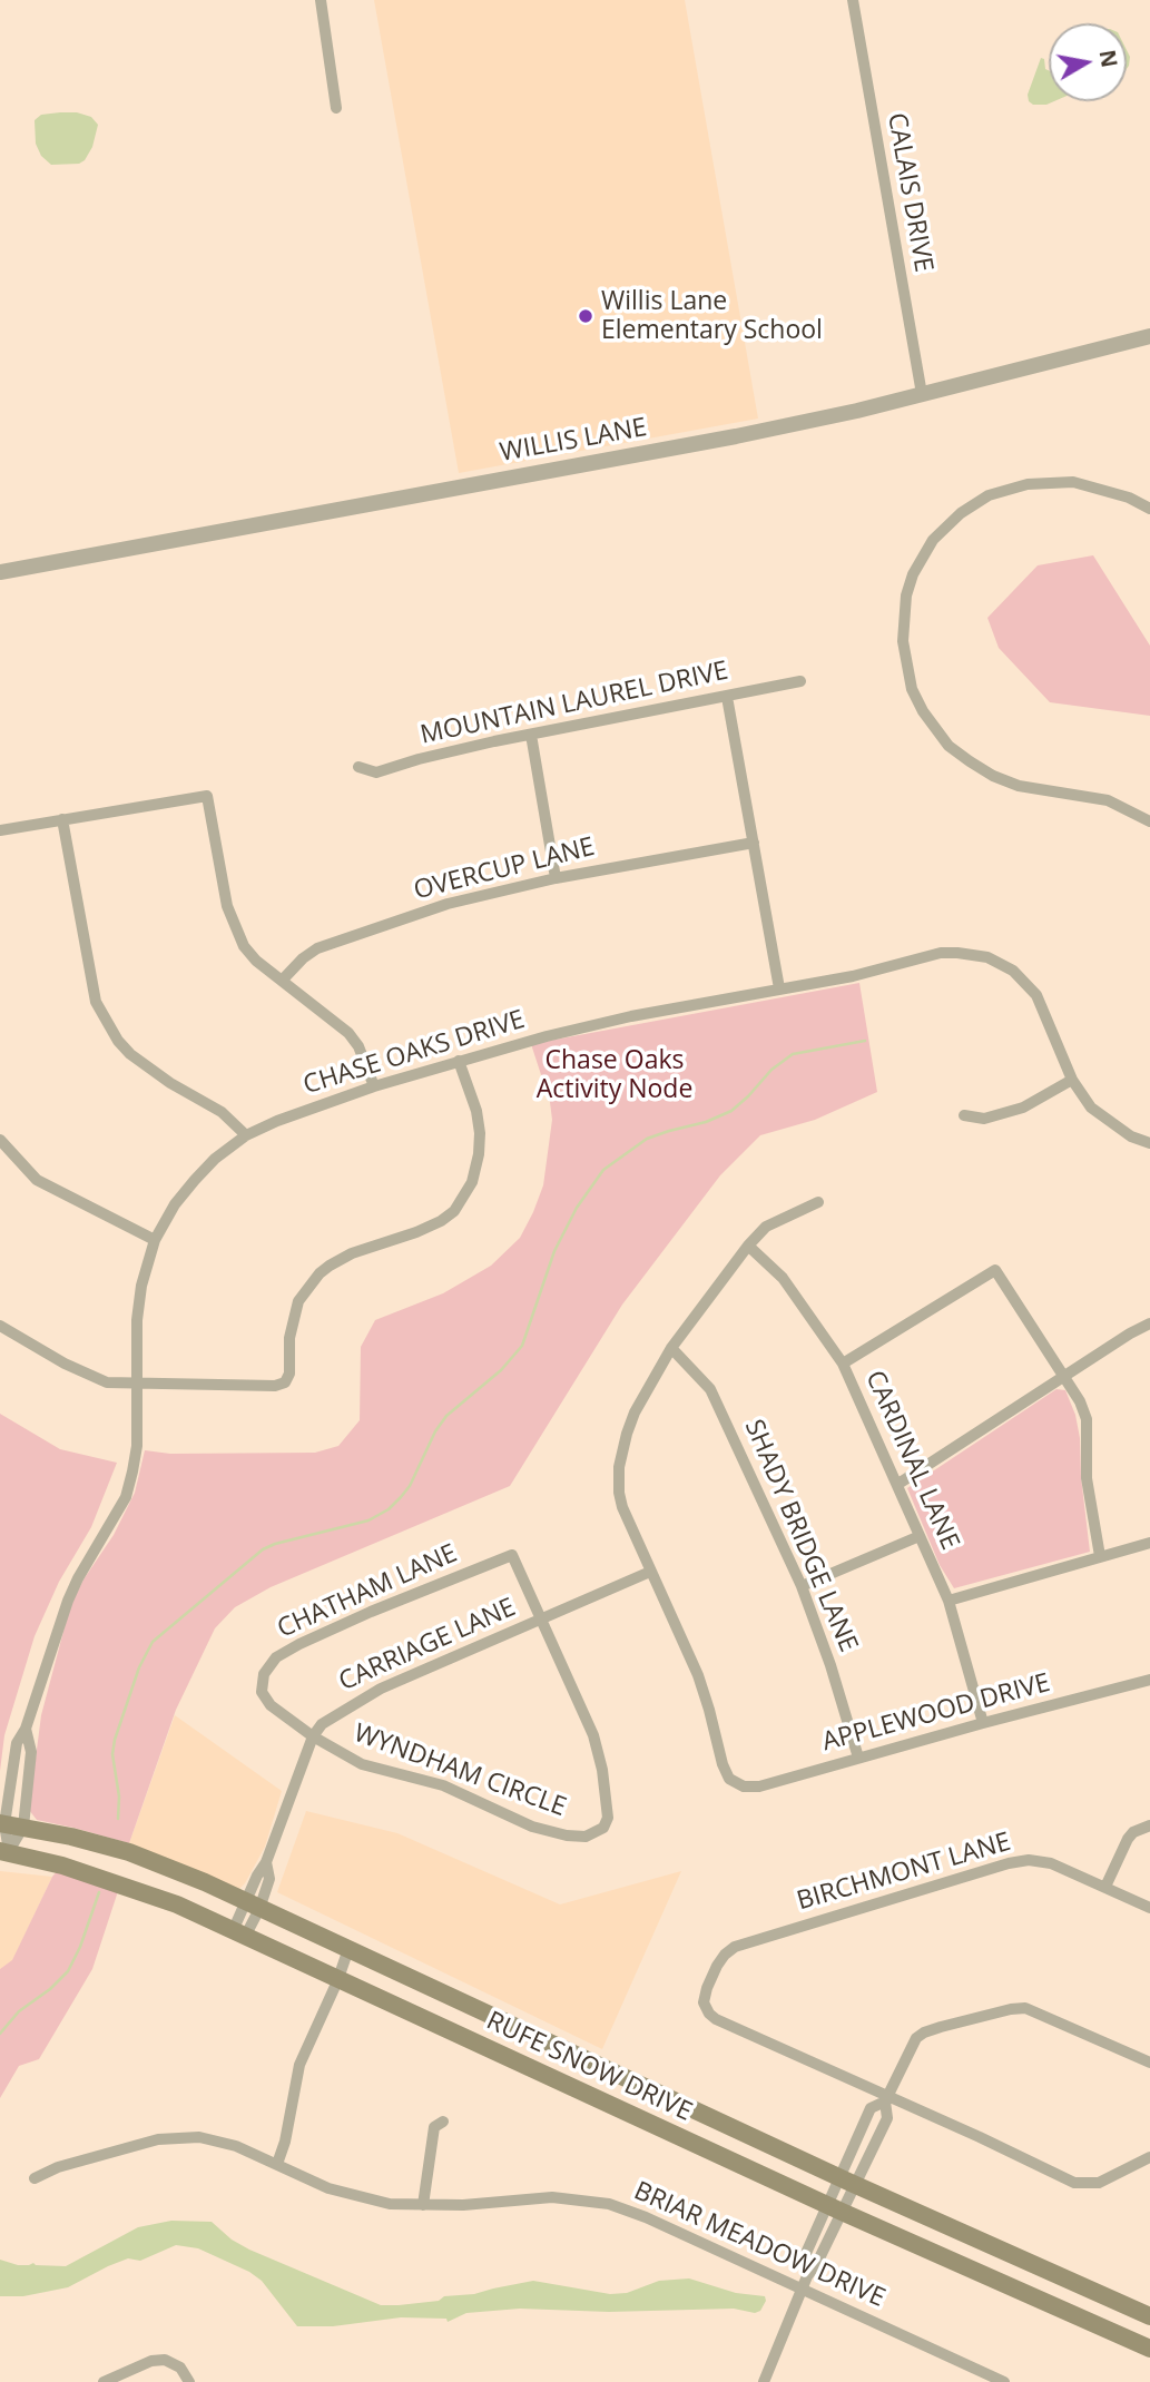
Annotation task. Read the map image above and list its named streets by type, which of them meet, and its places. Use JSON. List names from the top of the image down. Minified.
{"streets":{"main road":["RUFE SNOW DRIVE"],"street":["CALAIS DRIVE","WILLIS LANE","MOUNTAIN LAUREL DRIVE","OVERCUP LANE","CHASE OAKS DRIVE","CARDINAL LANE","SHADY BRIDGE LANE","CHATHAM LANE","CARRIAGE LANE","APPLEWOOD DRIVE","WYNDHAM CIRCLE","BIRCHMONT LANE","BRIAR MEADOW DRIVE"]},"crossings":[["CALAIS DRIVE","WILLIS LANE"],["CHASE OAKS DRIVE","RUFE SNOW DRIVE"],["CARDINAL LANE","APPLEWOOD DRIVE"],["SHADY BRIDGE LANE","APPLEWOOD DRIVE"],["CHATHAM LANE","CARRIAGE LANE"],["CHATHAM LANE","WYNDHAM CIRCLE"],["CARRIAGE LANE","APPLEWOOD DRIVE"],["CARRIAGE LANE","WYNDHAM CIRCLE"],["CARRIAGE LANE","RUFE SNOW DRIVE"]],"parks":["Chase Oaks Activity Node"],"places":["Willis Lane Elementary School"],"north":"right"}
